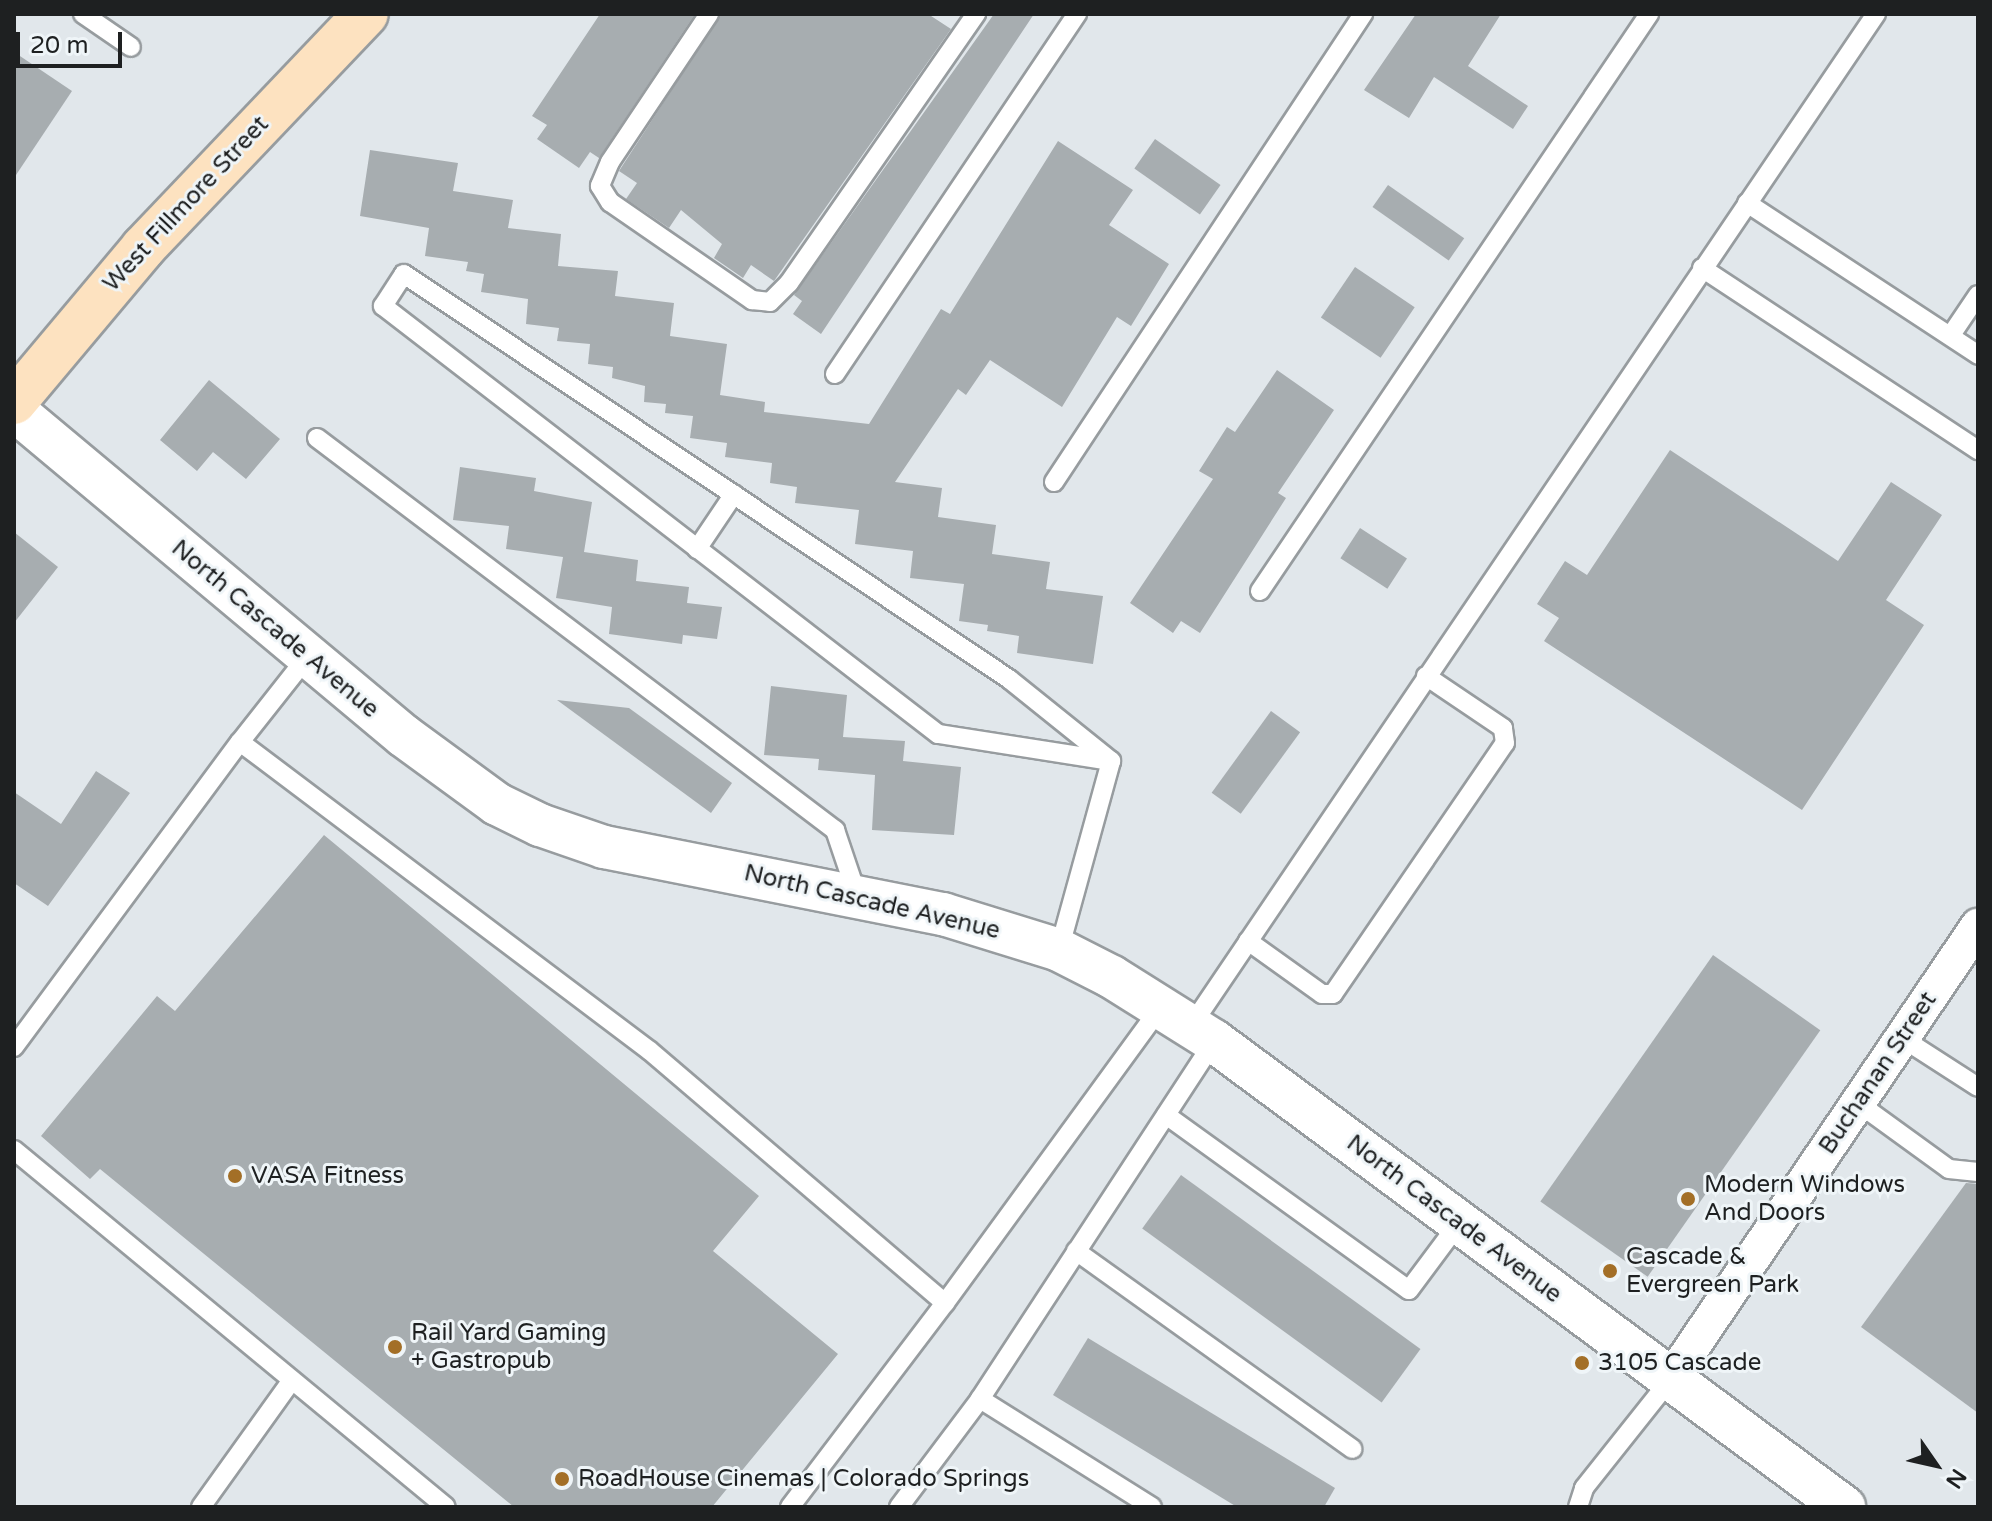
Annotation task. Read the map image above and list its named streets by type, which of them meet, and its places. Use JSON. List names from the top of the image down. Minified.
{"streets":{"main road":["West Fillmore Street"],"street":["North Cascade Avenue","Buchanan Street"]},"crossings":[["North Cascade Avenue","Buchanan Street"]],"places":["VASA Fitness","Modern Windows And Doors","Cascade & Evergreen Park","Rail Yard Gaming + Gastropub","3105 Cascade","RoadHouse Cinemas | Colorado Springs"],"scale_bar":"20 m","north":"bottom right"}
